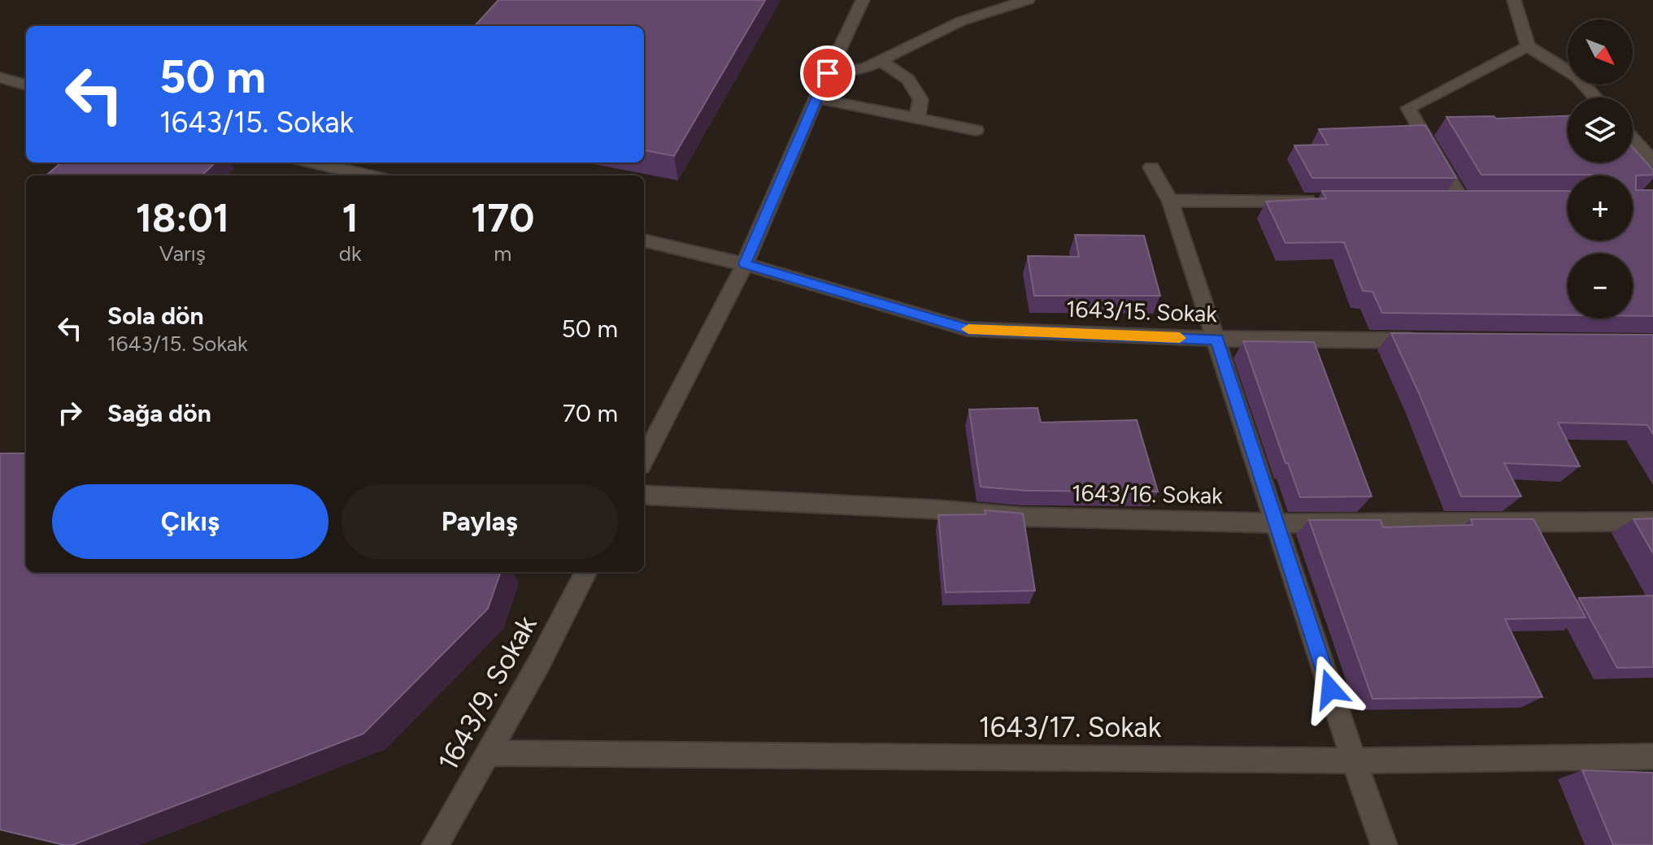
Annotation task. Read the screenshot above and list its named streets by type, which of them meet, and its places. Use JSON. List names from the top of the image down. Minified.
{"streets":{"street":["1643/15. Sokak","1643/16. Sokak","1643/9. Sokak","1643/17. Sokak"]},"crossings":[["1643/9. Sokak","1643/17. Sokak"]],"north":"bottom right","page":{"map_buttons":["+","−"],"turn":["50 m","1643/15. Sokak"],"eta":["18:01","Varış","1","dk","170","m"],"list":[{"name":"Sola dön","note":"1643/15. Sokak","value":"50 m"},{"name":"Sağa dön","value":"70 m"}],"buttons":["Çıkış","Paylaş"]}}
